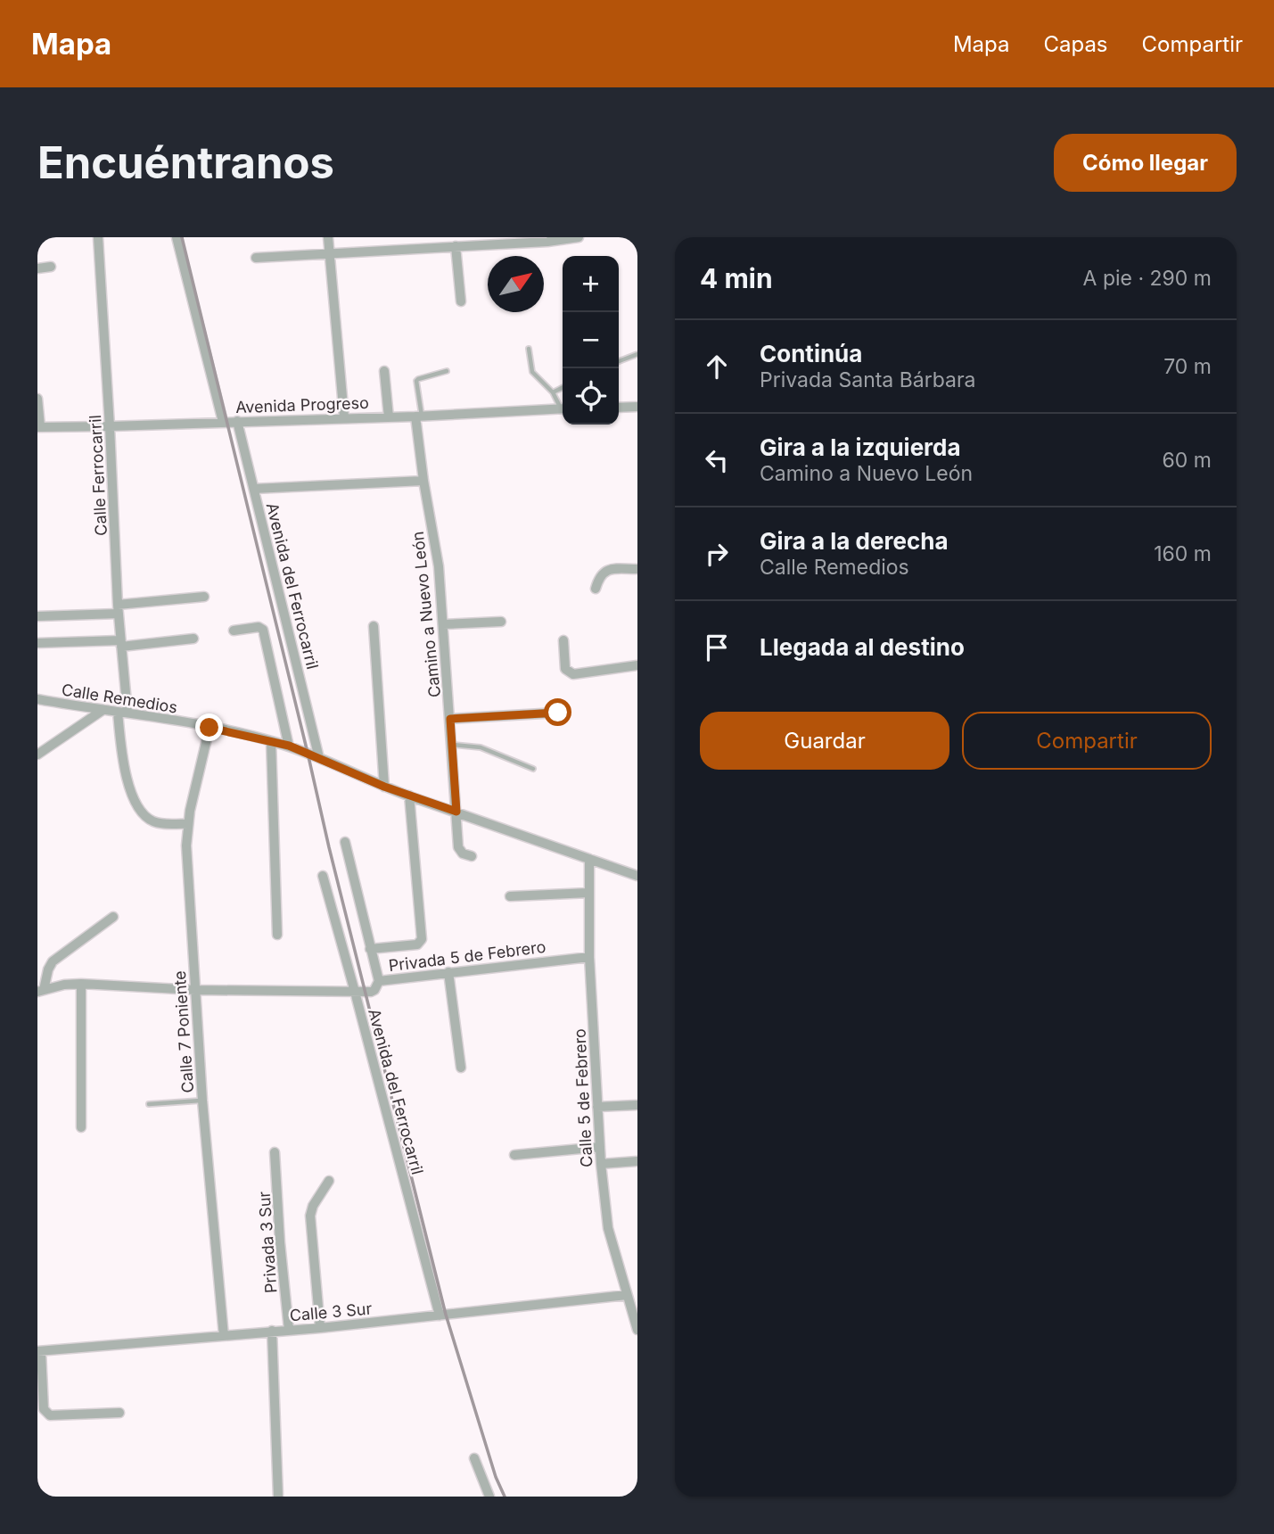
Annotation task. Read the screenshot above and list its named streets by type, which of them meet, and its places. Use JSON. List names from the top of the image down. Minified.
{"streets":{"street":["Avenida Progreso","Calle Ferrocarril","Avenida del Ferrocarril","Camino a Nuevo León","Calle Remedios","Privada 5 de Febrero","Calle 7 Poniente","Calle 5 de Febrero","Privada 3 Sur","Calle 3 Sur"]},"crossings":[["Avenida Progreso","Calle Ferrocarril"],["Avenida Progreso","Avenida del Ferrocarril"],["Avenida Progreso","Camino a Nuevo León"],["Calle Ferrocarril","Calle Remedios"],["Calle Ferrocarril","Calle 7 Poniente"],["Avenida del Ferrocarril","Calle Remedios"],["Avenida del Ferrocarril","Privada 5 de Febrero"],["Avenida del Ferrocarril","Calle 3 Sur"],["Camino a Nuevo León","Calle Remedios"],["Calle Remedios","Calle 7 Poniente"],["Calle Remedios","Calle 5 de Febrero"],["Privada 5 de Febrero","Calle 5 de Febrero"],["Calle 7 Poniente","Calle 3 Sur"],["Calle 5 de Febrero","Calle 3 Sur"],["Privada 3 Sur","Calle 3 Sur"]],"north":"top right","page":{"header":"Mapa","nav":["Mapa","Capas","Compartir"],"buttons":["Cómo llegar",["Guardar","Compartir"]],"title":"Encuéntranos","heading":["4 min","A pie · 290 m"],"map_buttons":["+","−"],"list":[["Continúa","Privada Santa Bárbara","70 m"],["Gira a la izquierda","Camino a Nuevo León","60 m"],["Gira a la derecha","Calle Remedios","160 m"],"Llegada al destino"]}}
